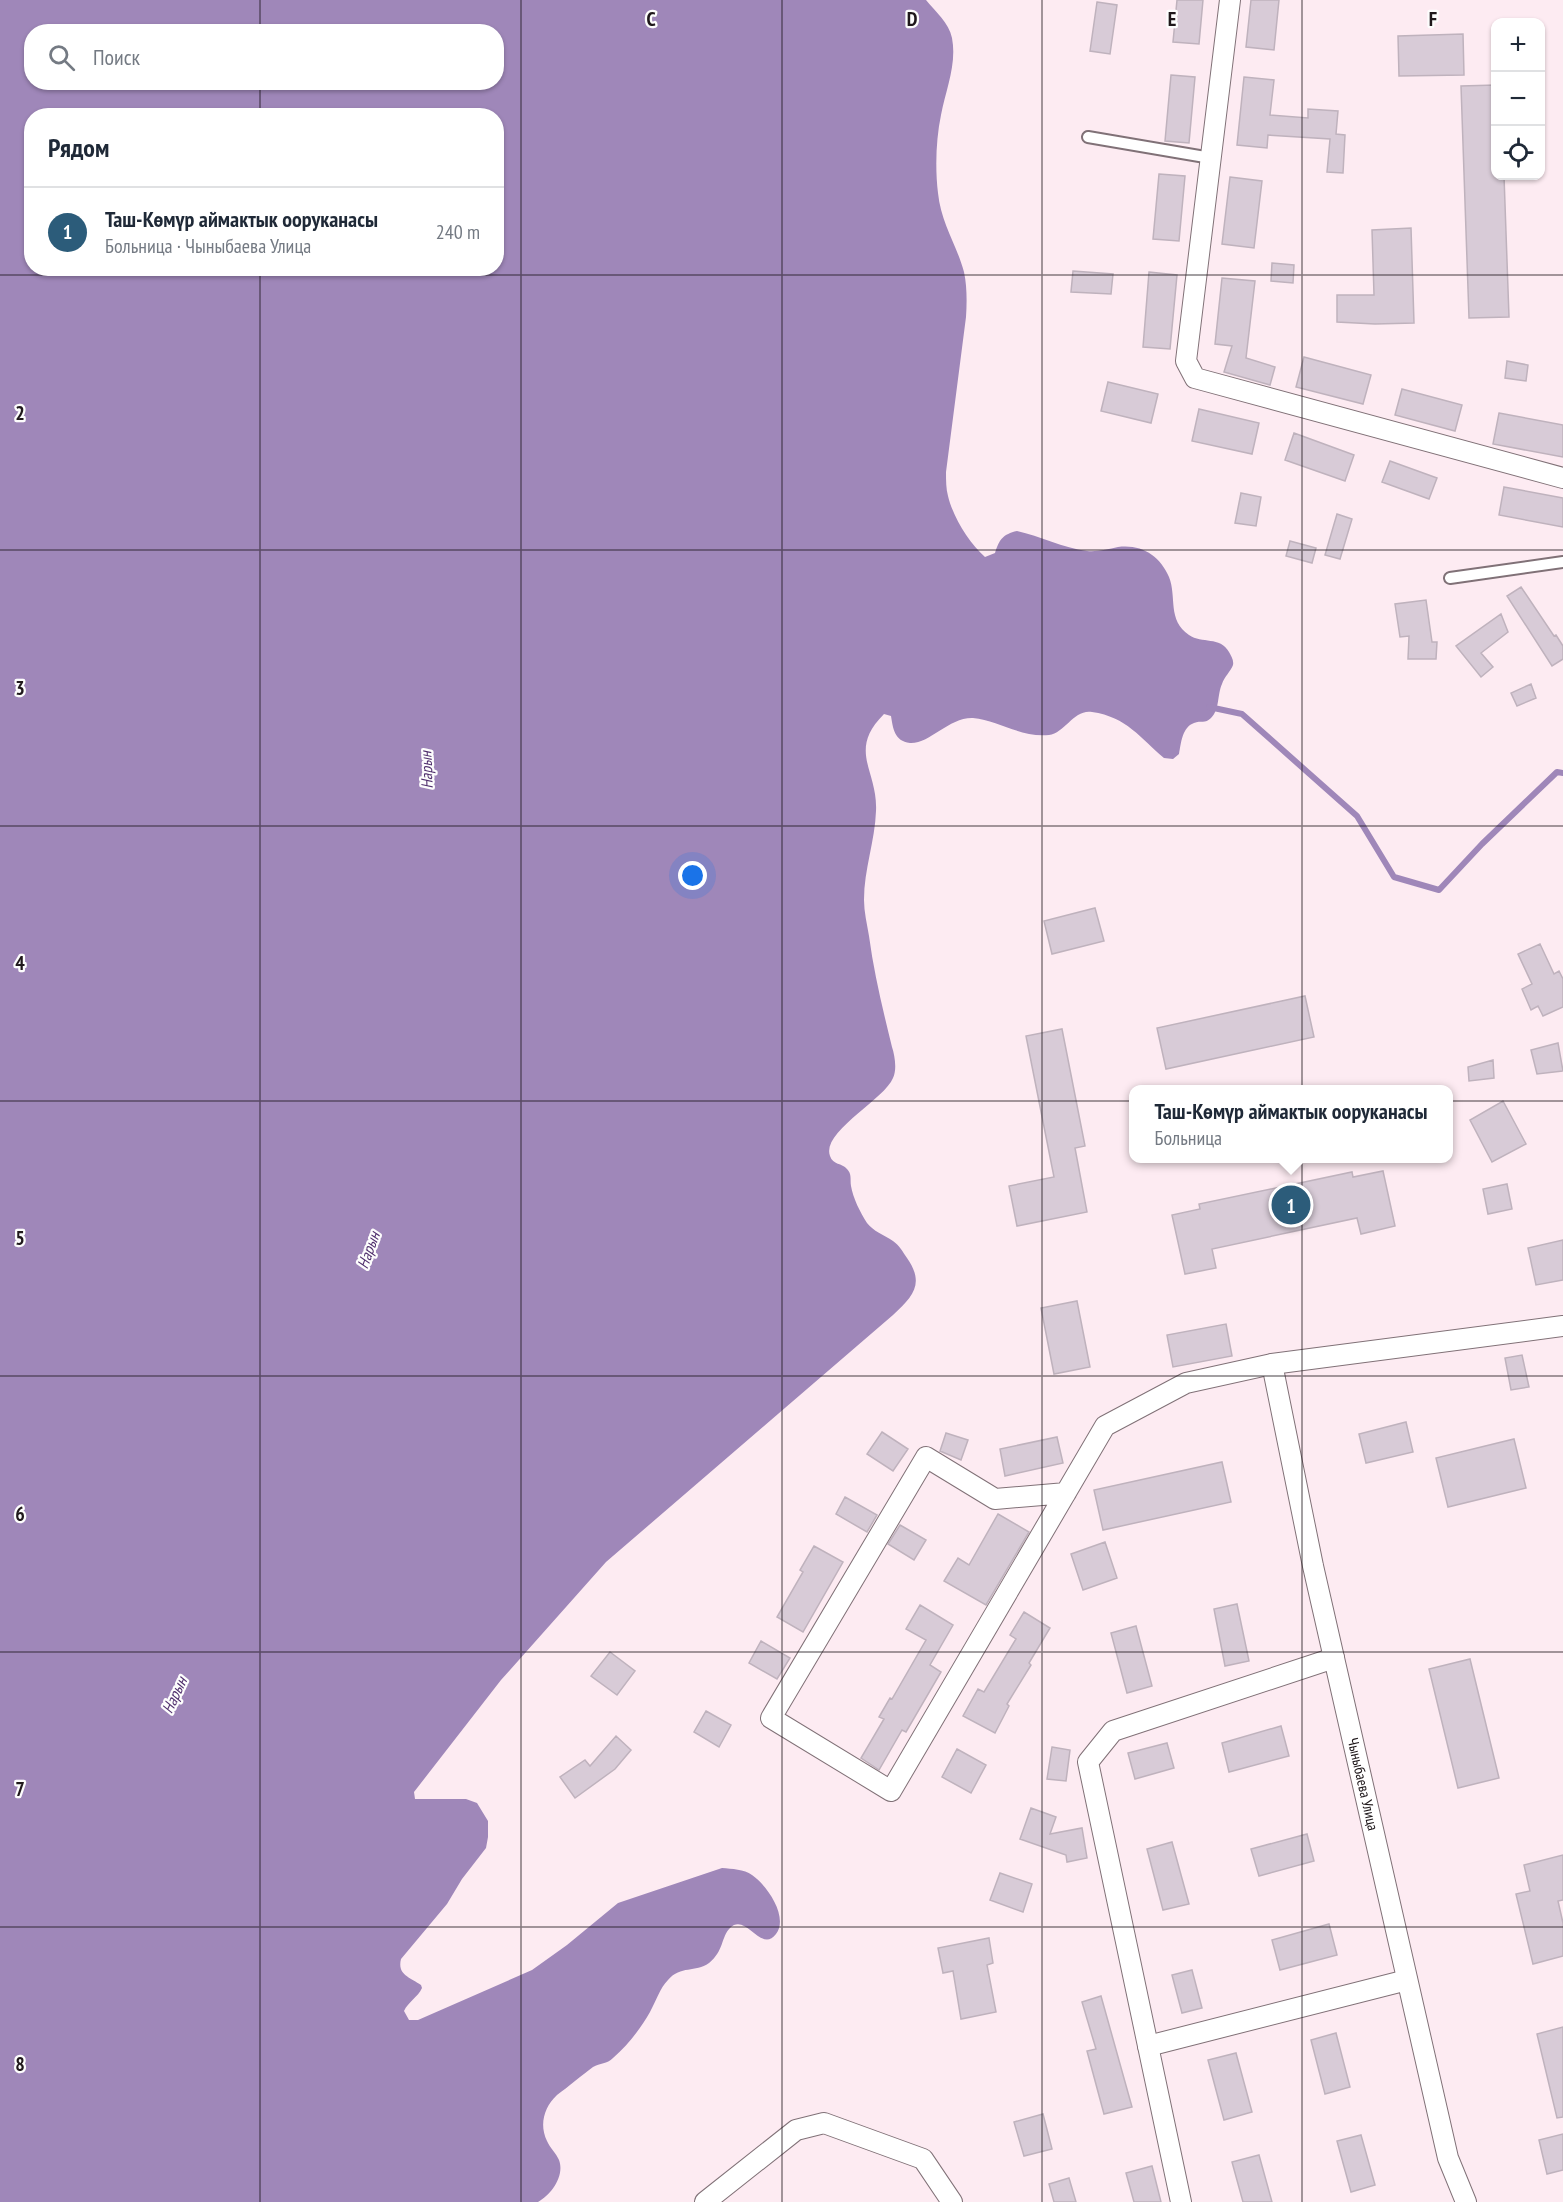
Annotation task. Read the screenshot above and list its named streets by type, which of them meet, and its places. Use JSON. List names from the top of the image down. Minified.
{"streets":{"street":["Чыныбаева Улица"]},"water":["Нарын"],"page":{"map_buttons":["+","−"],"search":"Поиск","heading":"Рядом","list":[{"mark":"1","name":"Таш-Көмүр аймактык ооруканасы","note":"Больница · Чыныбаева Улица","value":"240 m"}],"popup":["Таш-Көмүр аймактык ооруканасы","Больница"],"pins":"1"},"grid":{"columns":["C","D","E","F"],"rows":["2","3","4","5","6","7","8"]}}
